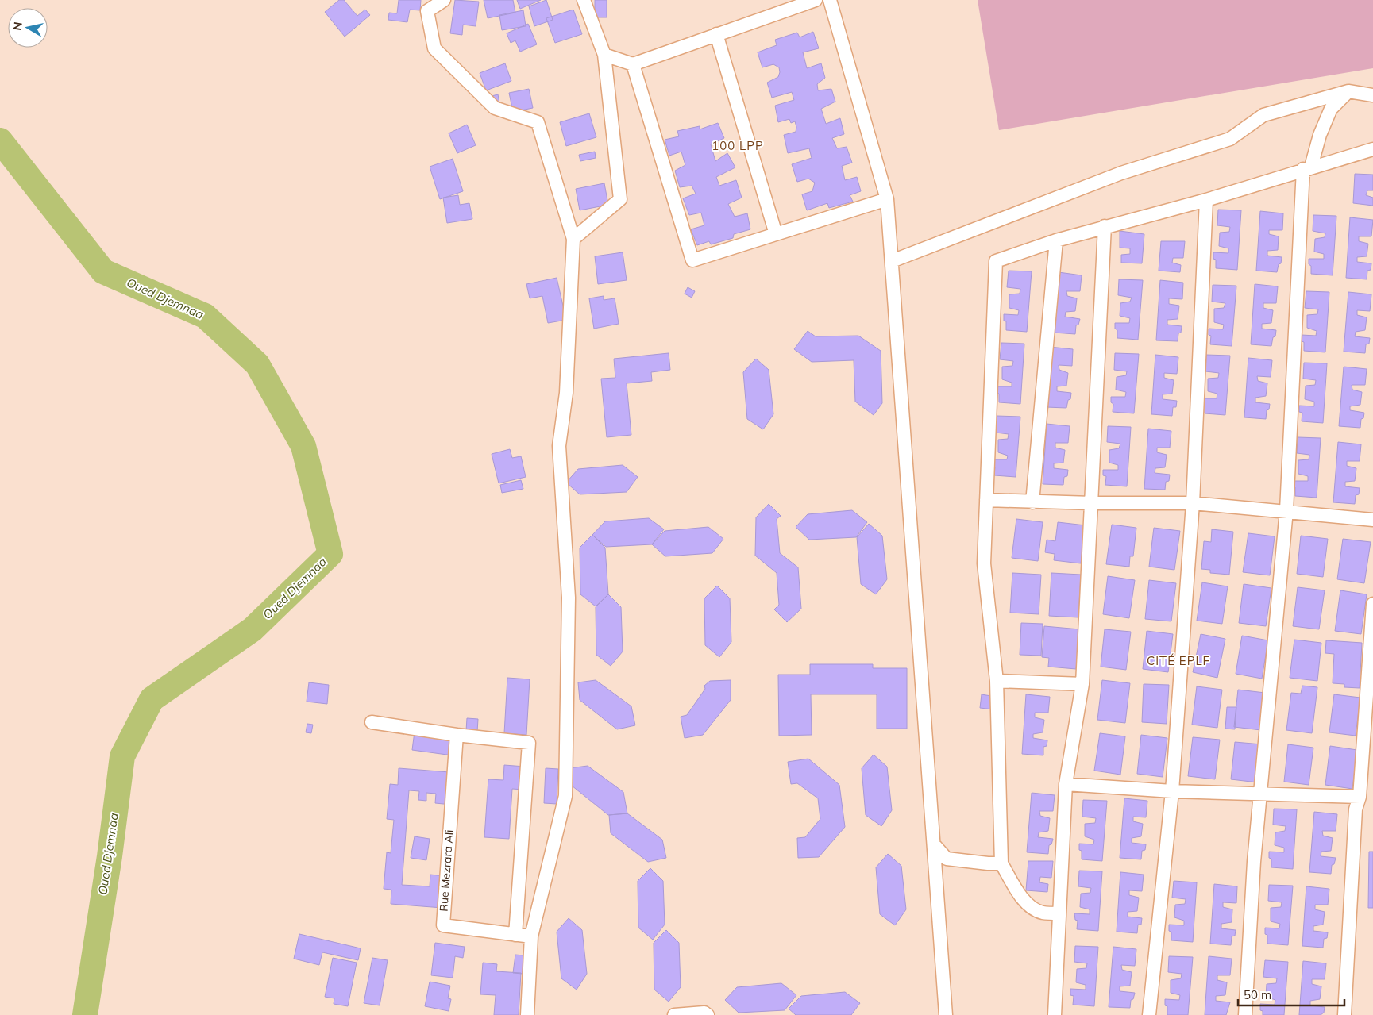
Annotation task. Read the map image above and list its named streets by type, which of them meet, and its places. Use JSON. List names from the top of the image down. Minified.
{"streets":{"street":["Rue Mezrara Ali"]},"districts":["100 LPP","CITÉ EPLF"],"water":["Oued Djemnaa"],"scale_bar":"50 m","north":"left"}
